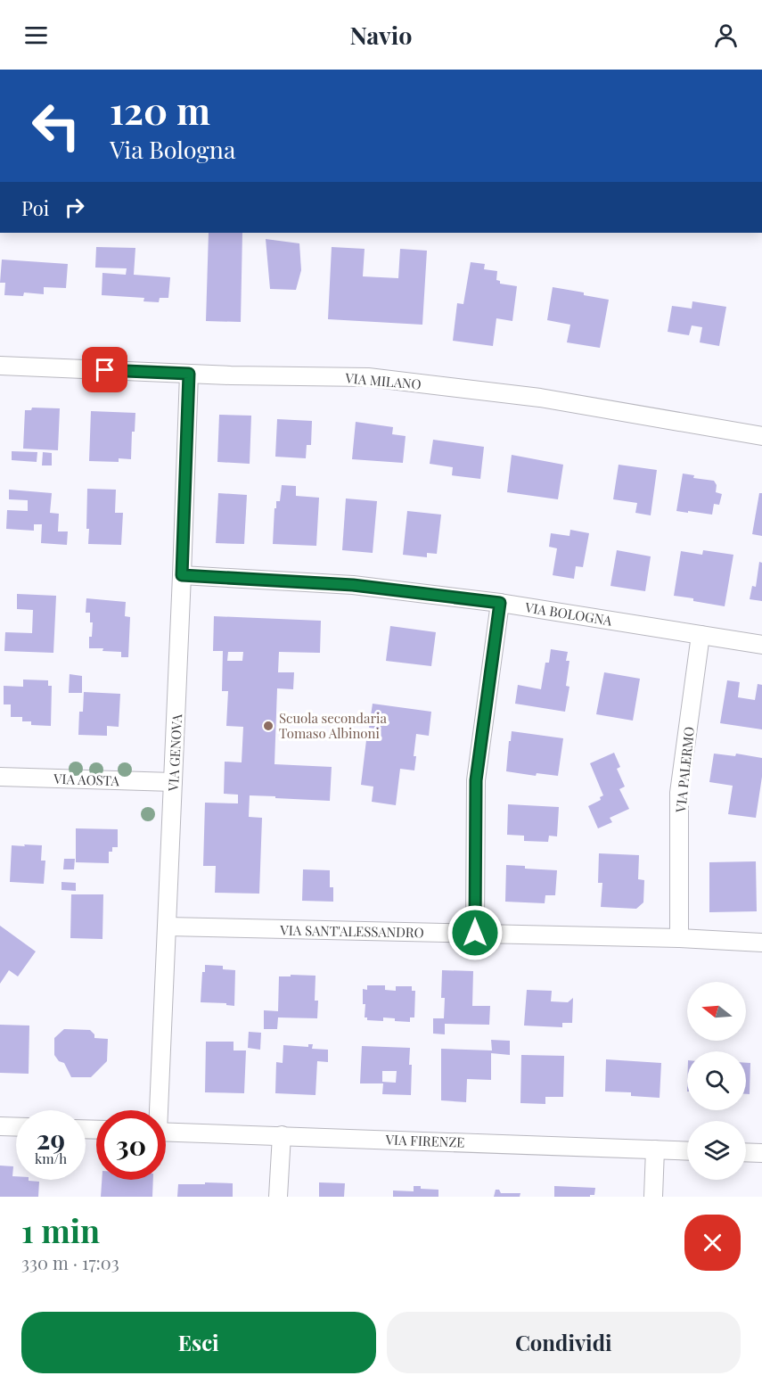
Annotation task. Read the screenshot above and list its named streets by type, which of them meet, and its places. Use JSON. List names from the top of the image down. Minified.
{"streets":{"street":["VIA MILANO","VIA BOLOGNA","VIA GENOVA","VIA PALERMO","VIA AOSTA","VIA SANT'ALESSANDRO","VIA FIRENZE"]},"crossings":[["VIA MILANO","VIA GENOVA"],["VIA BOLOGNA","VIA GENOVA"],["VIA BOLOGNA","VIA PALERMO"],["VIA GENOVA","VIA AOSTA"],["VIA GENOVA","VIA SANT'ALESSANDRO"],["VIA PALERMO","VIA SANT'ALESSANDRO"]],"places":["Scuola secondaria Tomaso Albinoni"],"north":"left","page":{"header":"Navio","turn":["120 m","Via Bologna"],"then":"Poi","speed":"29 km/h","limit":"30","heading":["1 min","330 m · 17:03"],"buttons":["Esci","Condividi"]}}
